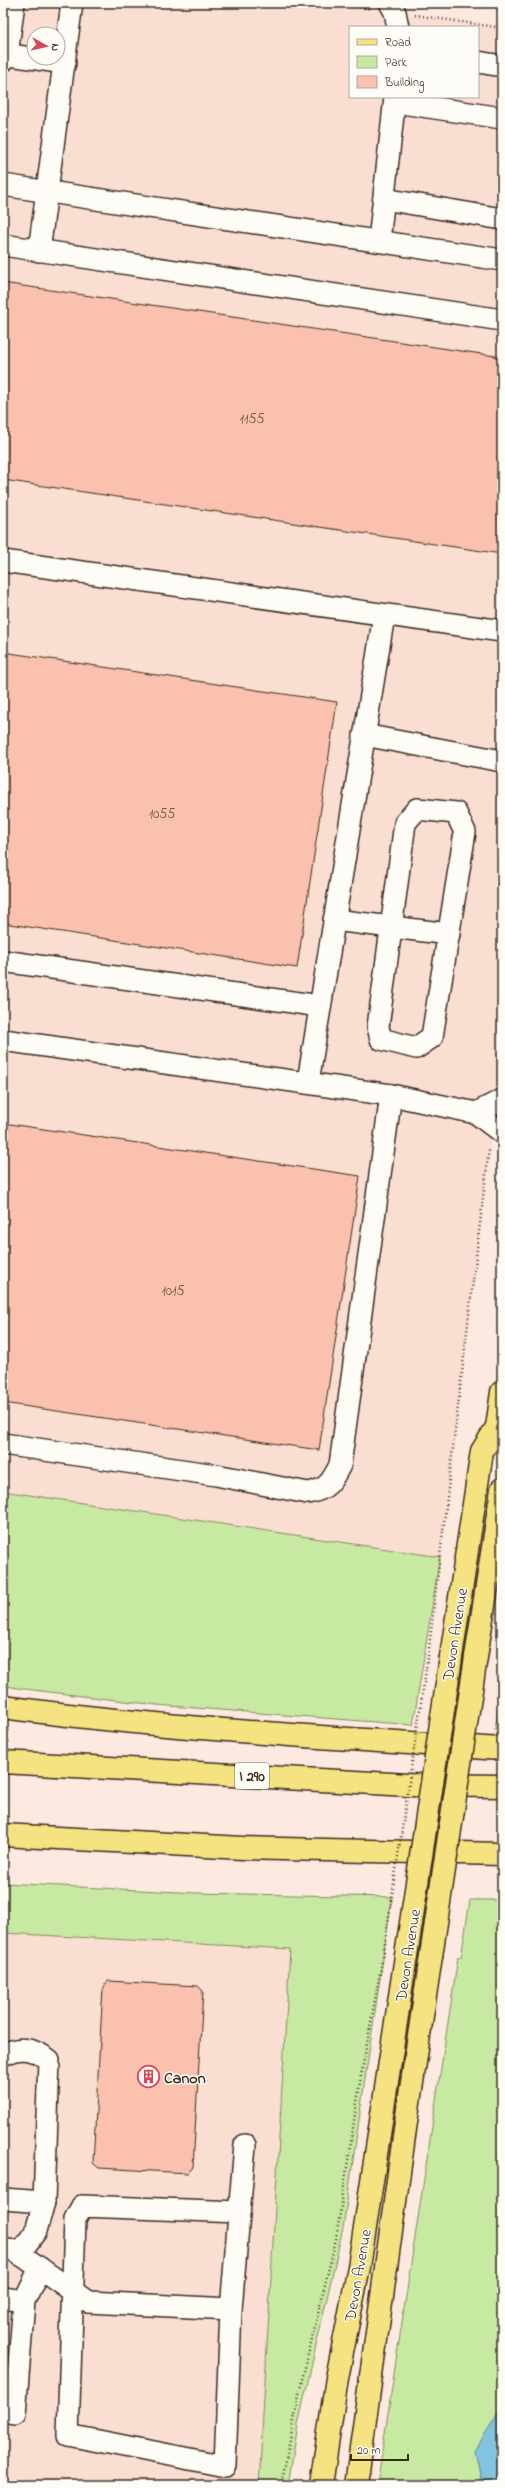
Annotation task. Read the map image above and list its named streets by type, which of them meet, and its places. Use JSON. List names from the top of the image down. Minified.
{"streets":{"main road":["Devon Avenue","I 290"]},"places":{"building":["Canon"]},"house_numbers":["1155","1055","1015"],"legend":["Road","Park","Building"],"scale_bar":"20 m","north":"right"}
